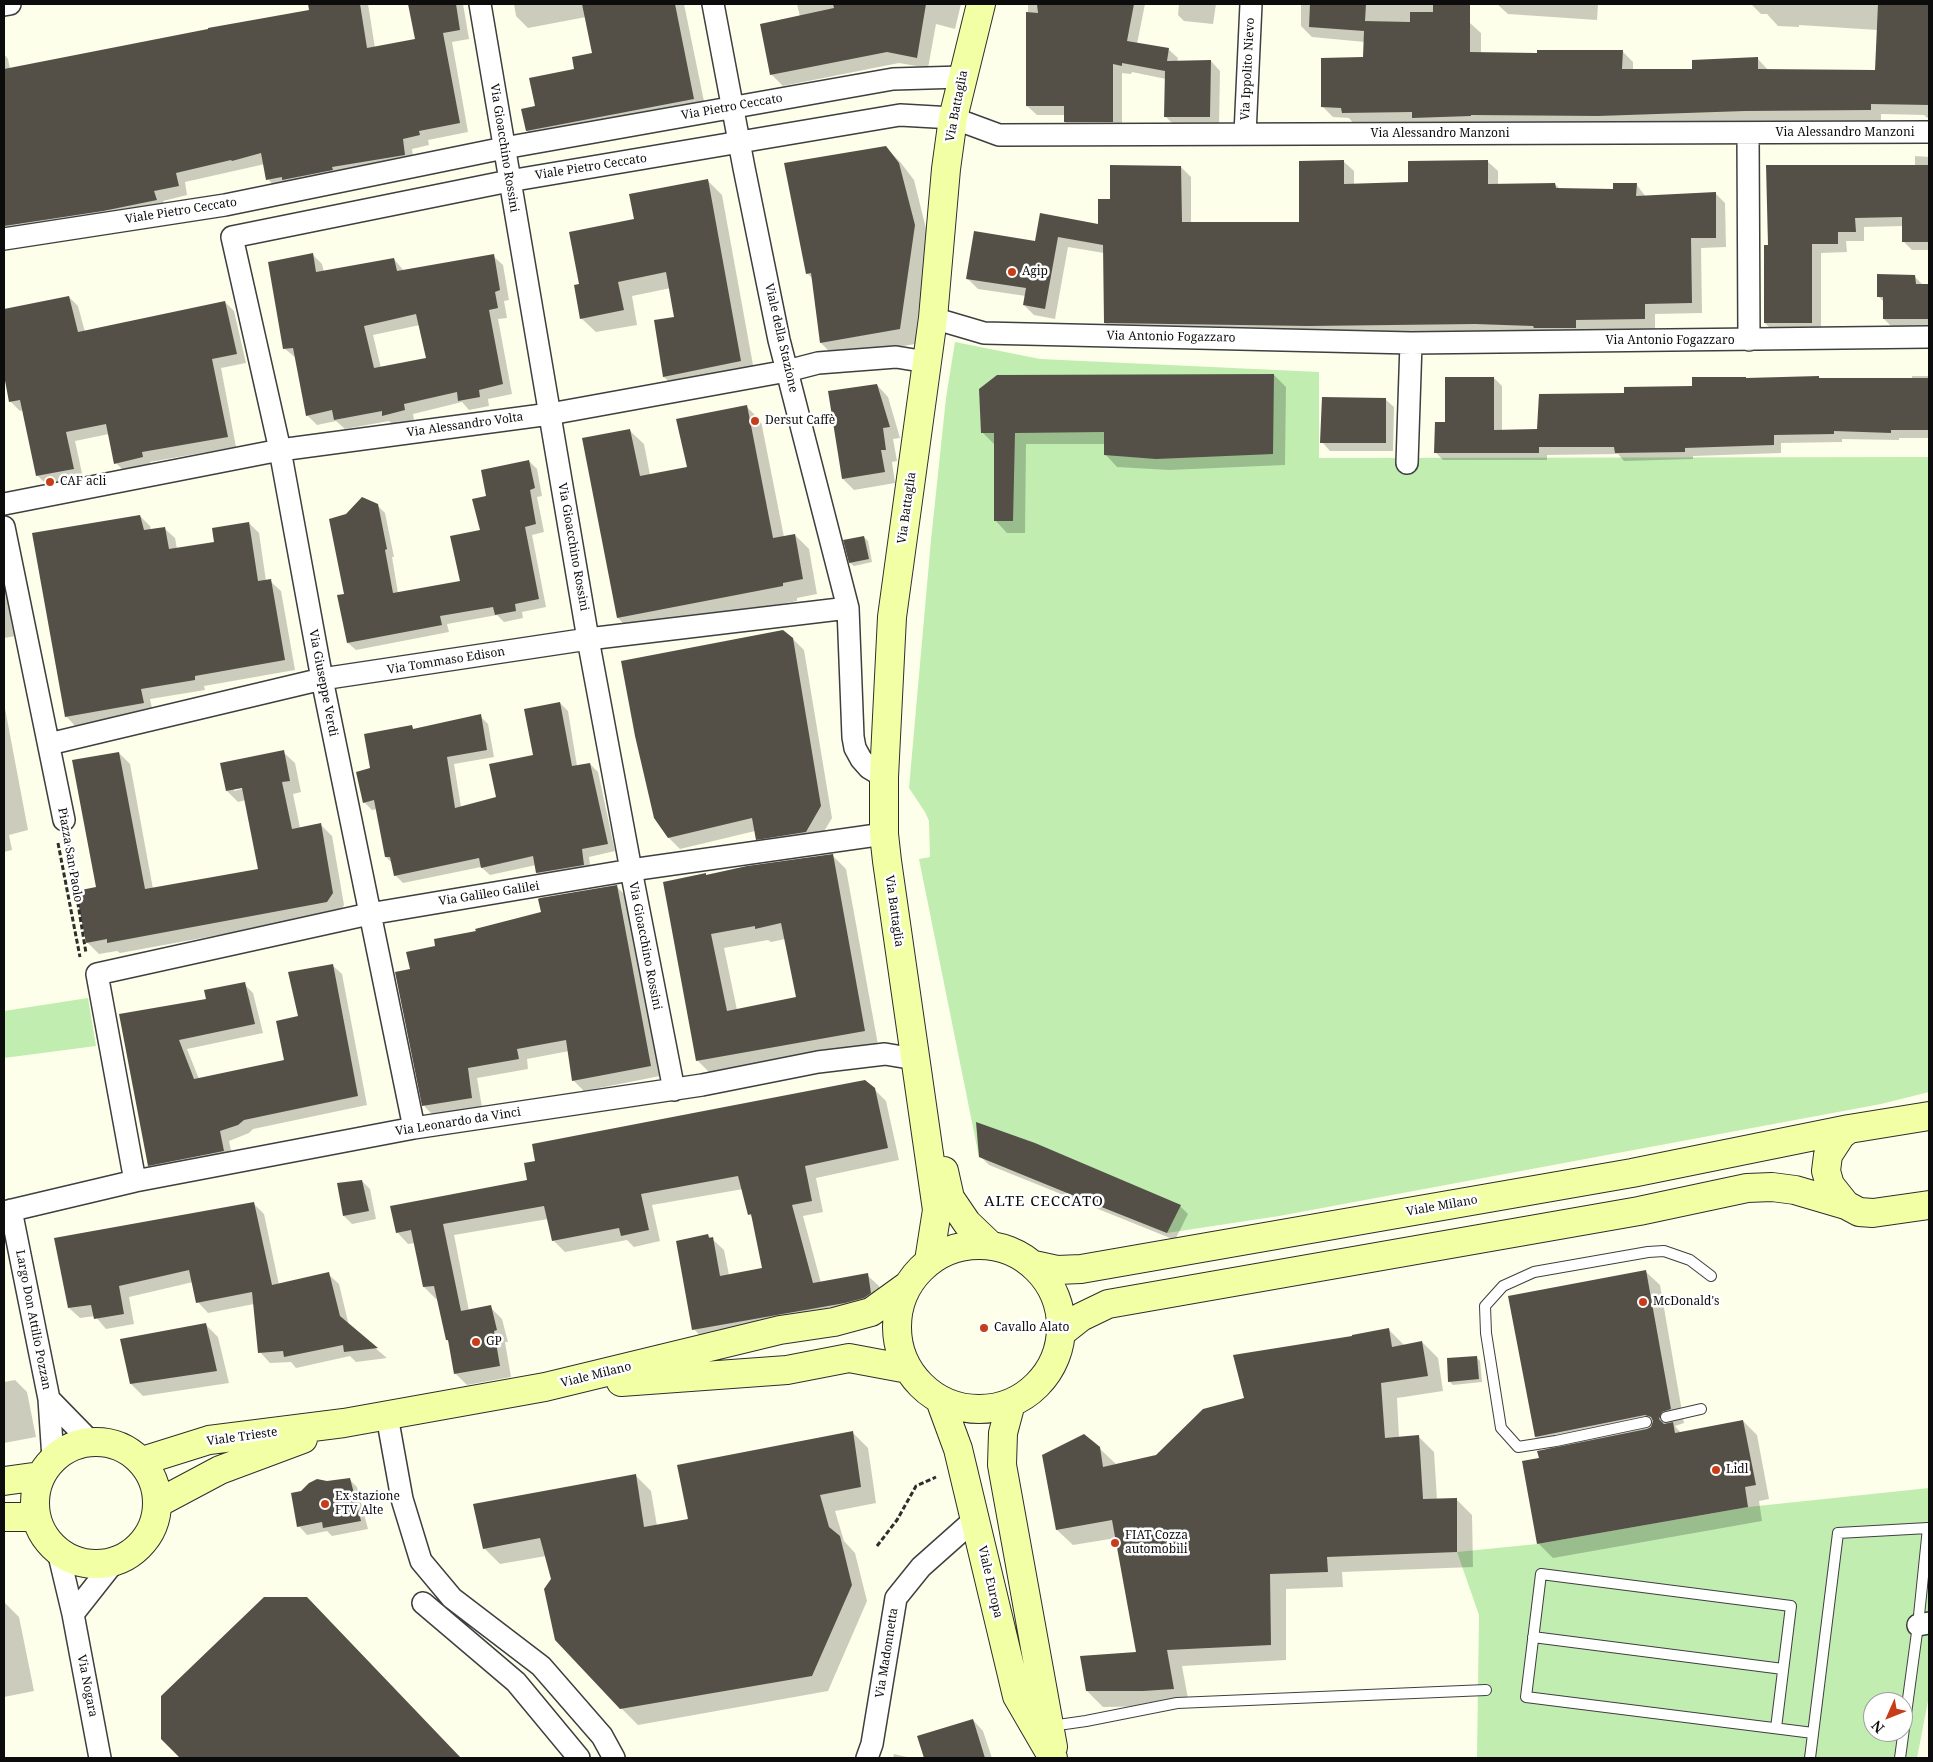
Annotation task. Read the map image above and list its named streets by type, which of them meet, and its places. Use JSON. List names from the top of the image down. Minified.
{"streets":{"main road":["Via Battaglia","Viale Milano","Viale Trieste","Viale Europa"],"street":["Via Ippolito Nievo","Via Pietro Ceccato","Via Alessandro Manzoni","Via Gioacchino Rossini","Viale Pietro Ceccato","Via Antonio Fogazzaro","Viale della Stazione","Via Alessandro Volta","Via Tommaso Edison","Via Giuseppe Verdi","Piazza San Paolo","Via Galileo Galilei","Via Leonardo da Vinci","Largo Don Attilio Pozzan","Via Madonnetta","Via Nogara"]},"crossings":[["Via Ippolito Nievo","Via Alessandro Manzoni"],["Via Battaglia","Via Pietro Ceccato"],["Via Battaglia","Via Alessandro Manzoni"],["Via Battaglia","Viale Pietro Ceccato"],["Via Battaglia","Via Antonio Fogazzaro"],["Via Battaglia","Viale della Stazione"],["Via Battaglia","Via Alessandro Volta"],["Via Battaglia","Via Galileo Galilei"],["Via Battaglia","Via Leonardo da Vinci"],["Via Battaglia","Viale Milano"],["Via Battaglia","Viale Europa"],["Via Pietro Ceccato","Via Gioacchino Rossini"],["Via Pietro Ceccato","Viale Pietro Ceccato"],["Via Pietro Ceccato","Viale della Stazione"],["Via Alessandro Manzoni","Viale Pietro Ceccato"],["Via Gioacchino Rossini","Viale Pietro Ceccato"],["Via Gioacchino Rossini","Via Alessandro Volta"],["Via Gioacchino Rossini","Via Tommaso Edison"],["Via Gioacchino Rossini","Via Galileo Galilei"],["Via Gioacchino Rossini","Via Leonardo da Vinci"],["Viale Pietro Ceccato","Viale della Stazione"],["Viale Pietro Ceccato","Via Giuseppe Verdi"],["Viale della Stazione","Via Alessandro Volta"],["Viale della Stazione","Via Tommaso Edison"],["Via Alessandro Volta","Via Giuseppe Verdi"],["Via Tommaso Edison","Via Giuseppe Verdi"],["Via Tommaso Edison","Piazza San Paolo"],["Via Giuseppe Verdi","Via Galileo Galilei"],["Via Giuseppe Verdi","Via Leonardo da Vinci"],["Piazza San Paolo","Via Galileo Galilei"],["Via Leonardo da Vinci","Largo Don Attilio Pozzan"],["Viale Milano","Viale Trieste"],["Viale Milano","Viale Europa"],["Largo Don Attilio Pozzan","Viale Trieste"],["Largo Don Attilio Pozzan","Via Nogara"],["Viale Trieste","Via Nogara"],["Viale Europa","Via Madonnetta"]],"districts":["ALTE CECCATO"],"places":["Agip","Dersut Caffè","CAF acli","McDonald's","Cavallo Alato","GP","Lidl","Ex stazione FTV Alte","FIAT Cozza automobili"],"north":"bottom left"}
